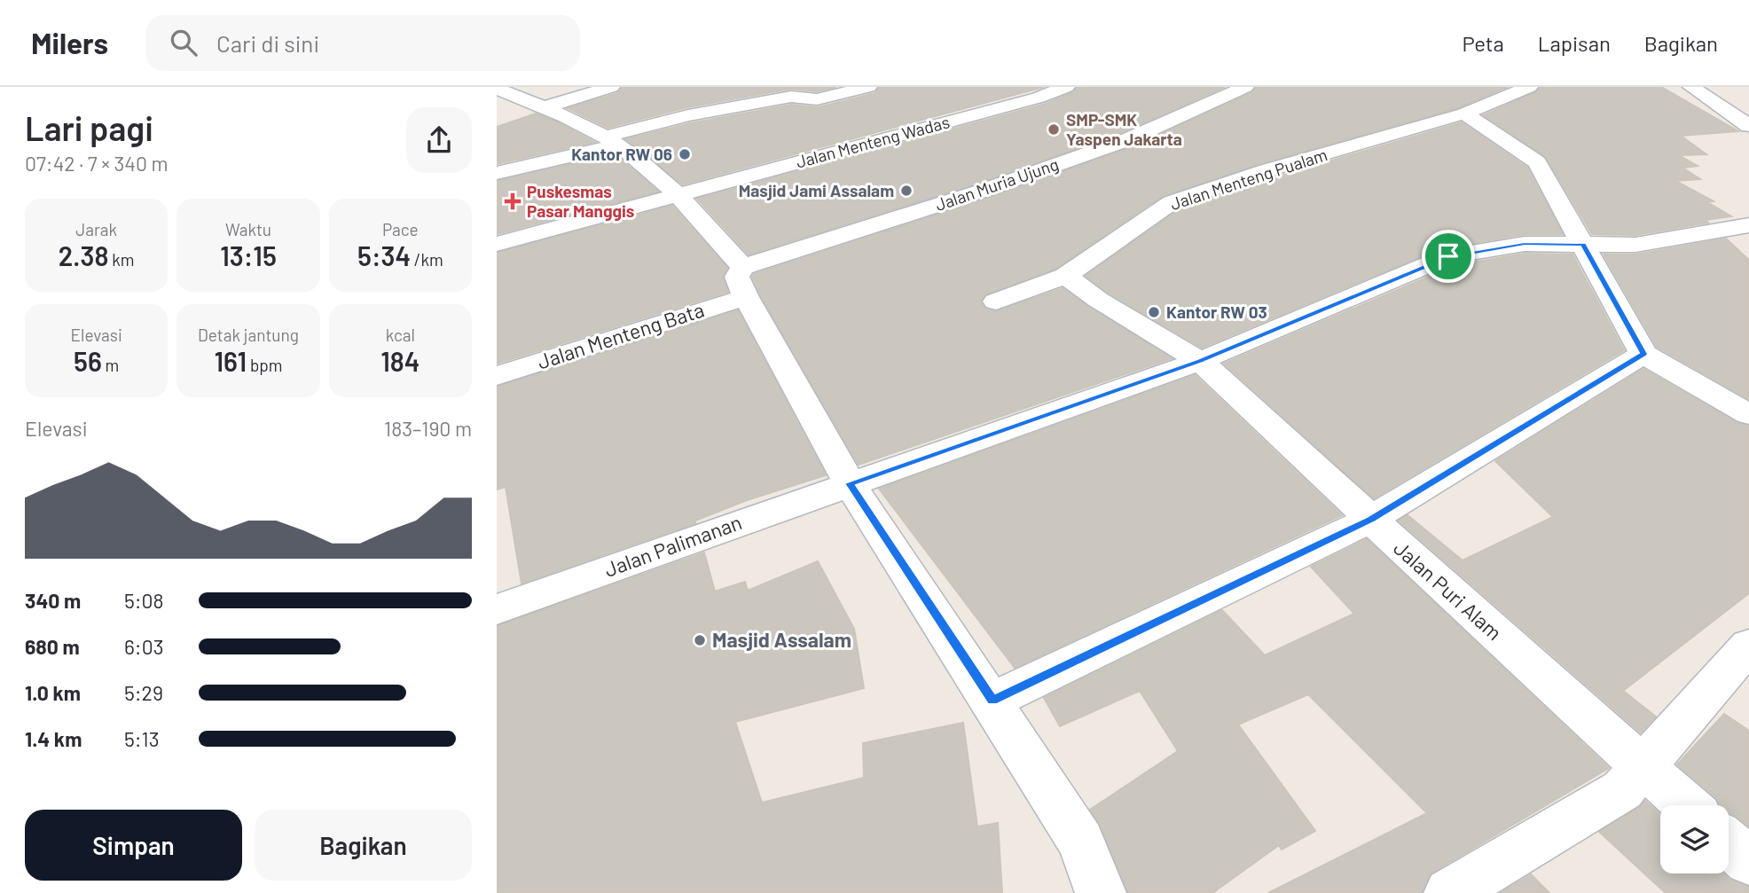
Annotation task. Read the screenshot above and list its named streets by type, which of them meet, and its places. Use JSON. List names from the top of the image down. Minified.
{"streets":{"street":["Jalan Menteng Wadas","Jalan Menteng Pualam","Jalan Muria Ujung","Jalan Menteng Bata","Jalan Palimanan","Jalan Puri Alam"]},"crossings":[["Jalan Muria Ujung","Jalan Menteng Bata"],["Jalan Palimanan","Jalan Puri Alam"]],"places":{"other":["SMP-SMK Yaspen Jakarta","Kantor RW 06","Masjid Jami Assalam","Kantor RW 03","Masjid Assalam"],"health":["Puskesmas Pasar Manggis"]},"page":{"header":"Milers","search":"Cari di sini","nav":["Peta","Lapisan","Bagikan"],"heading":["Lari pagi","07:42 · 7 × 340 m"],"stats":[["Jarak","2.38 km"],["Waktu","13:15"],["Pace","5:34 /km"],["Elevasi","56 m"],["Detak jantung","161 bpm"],["kcal","184"]],"chart":["Elevasi","183–190 m"],"list":[{"name":"340 m","note":"5:08"},{"name":"680 m","note":"6:03"},{"name":"1.0 km","note":"5:29"},{"name":"1.4 km","note":"5:13"}],"buttons":["Simpan","Bagikan"]}}
